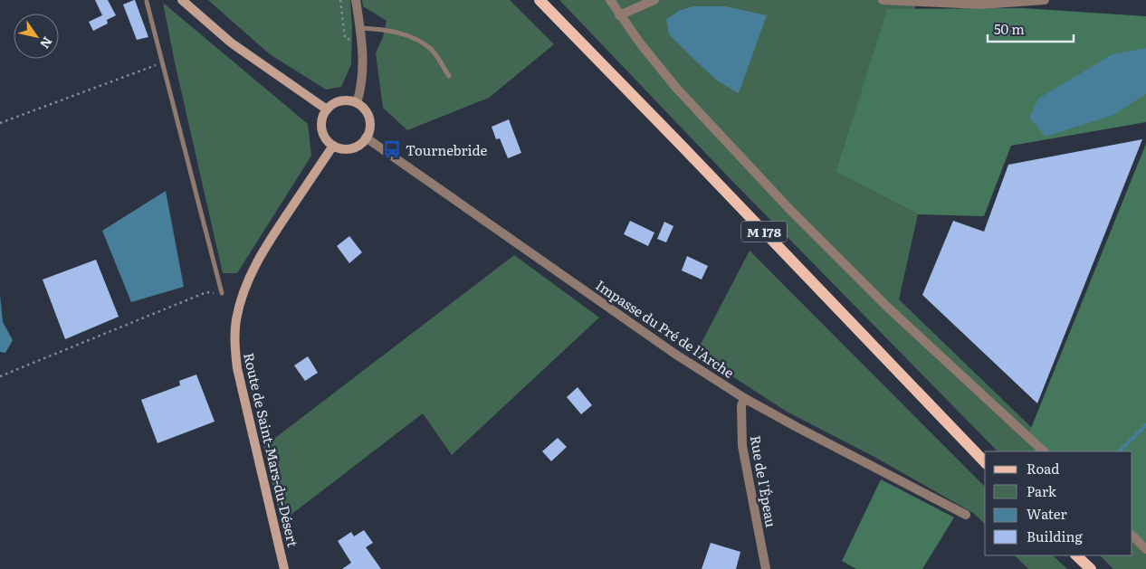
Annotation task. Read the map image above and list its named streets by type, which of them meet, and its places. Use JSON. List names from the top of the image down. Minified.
{"streets":{"main road":["M 178","Route de Saint-Mars-du-Désert"],"street":["Impasse du Pré de l'Arche","Rue de l'Épeau"]},"crossings":[["Impasse du Pré de l'Arche","Route de Saint-Mars-du-Désert"],["Impasse du Pré de l'Arche","Rue de l'Épeau"]],"places":{"bus stop":["Tournebride"]},"legend":["Road","Park","Water","Building"],"scale_bar":"50 m","north":"bottom right"}
